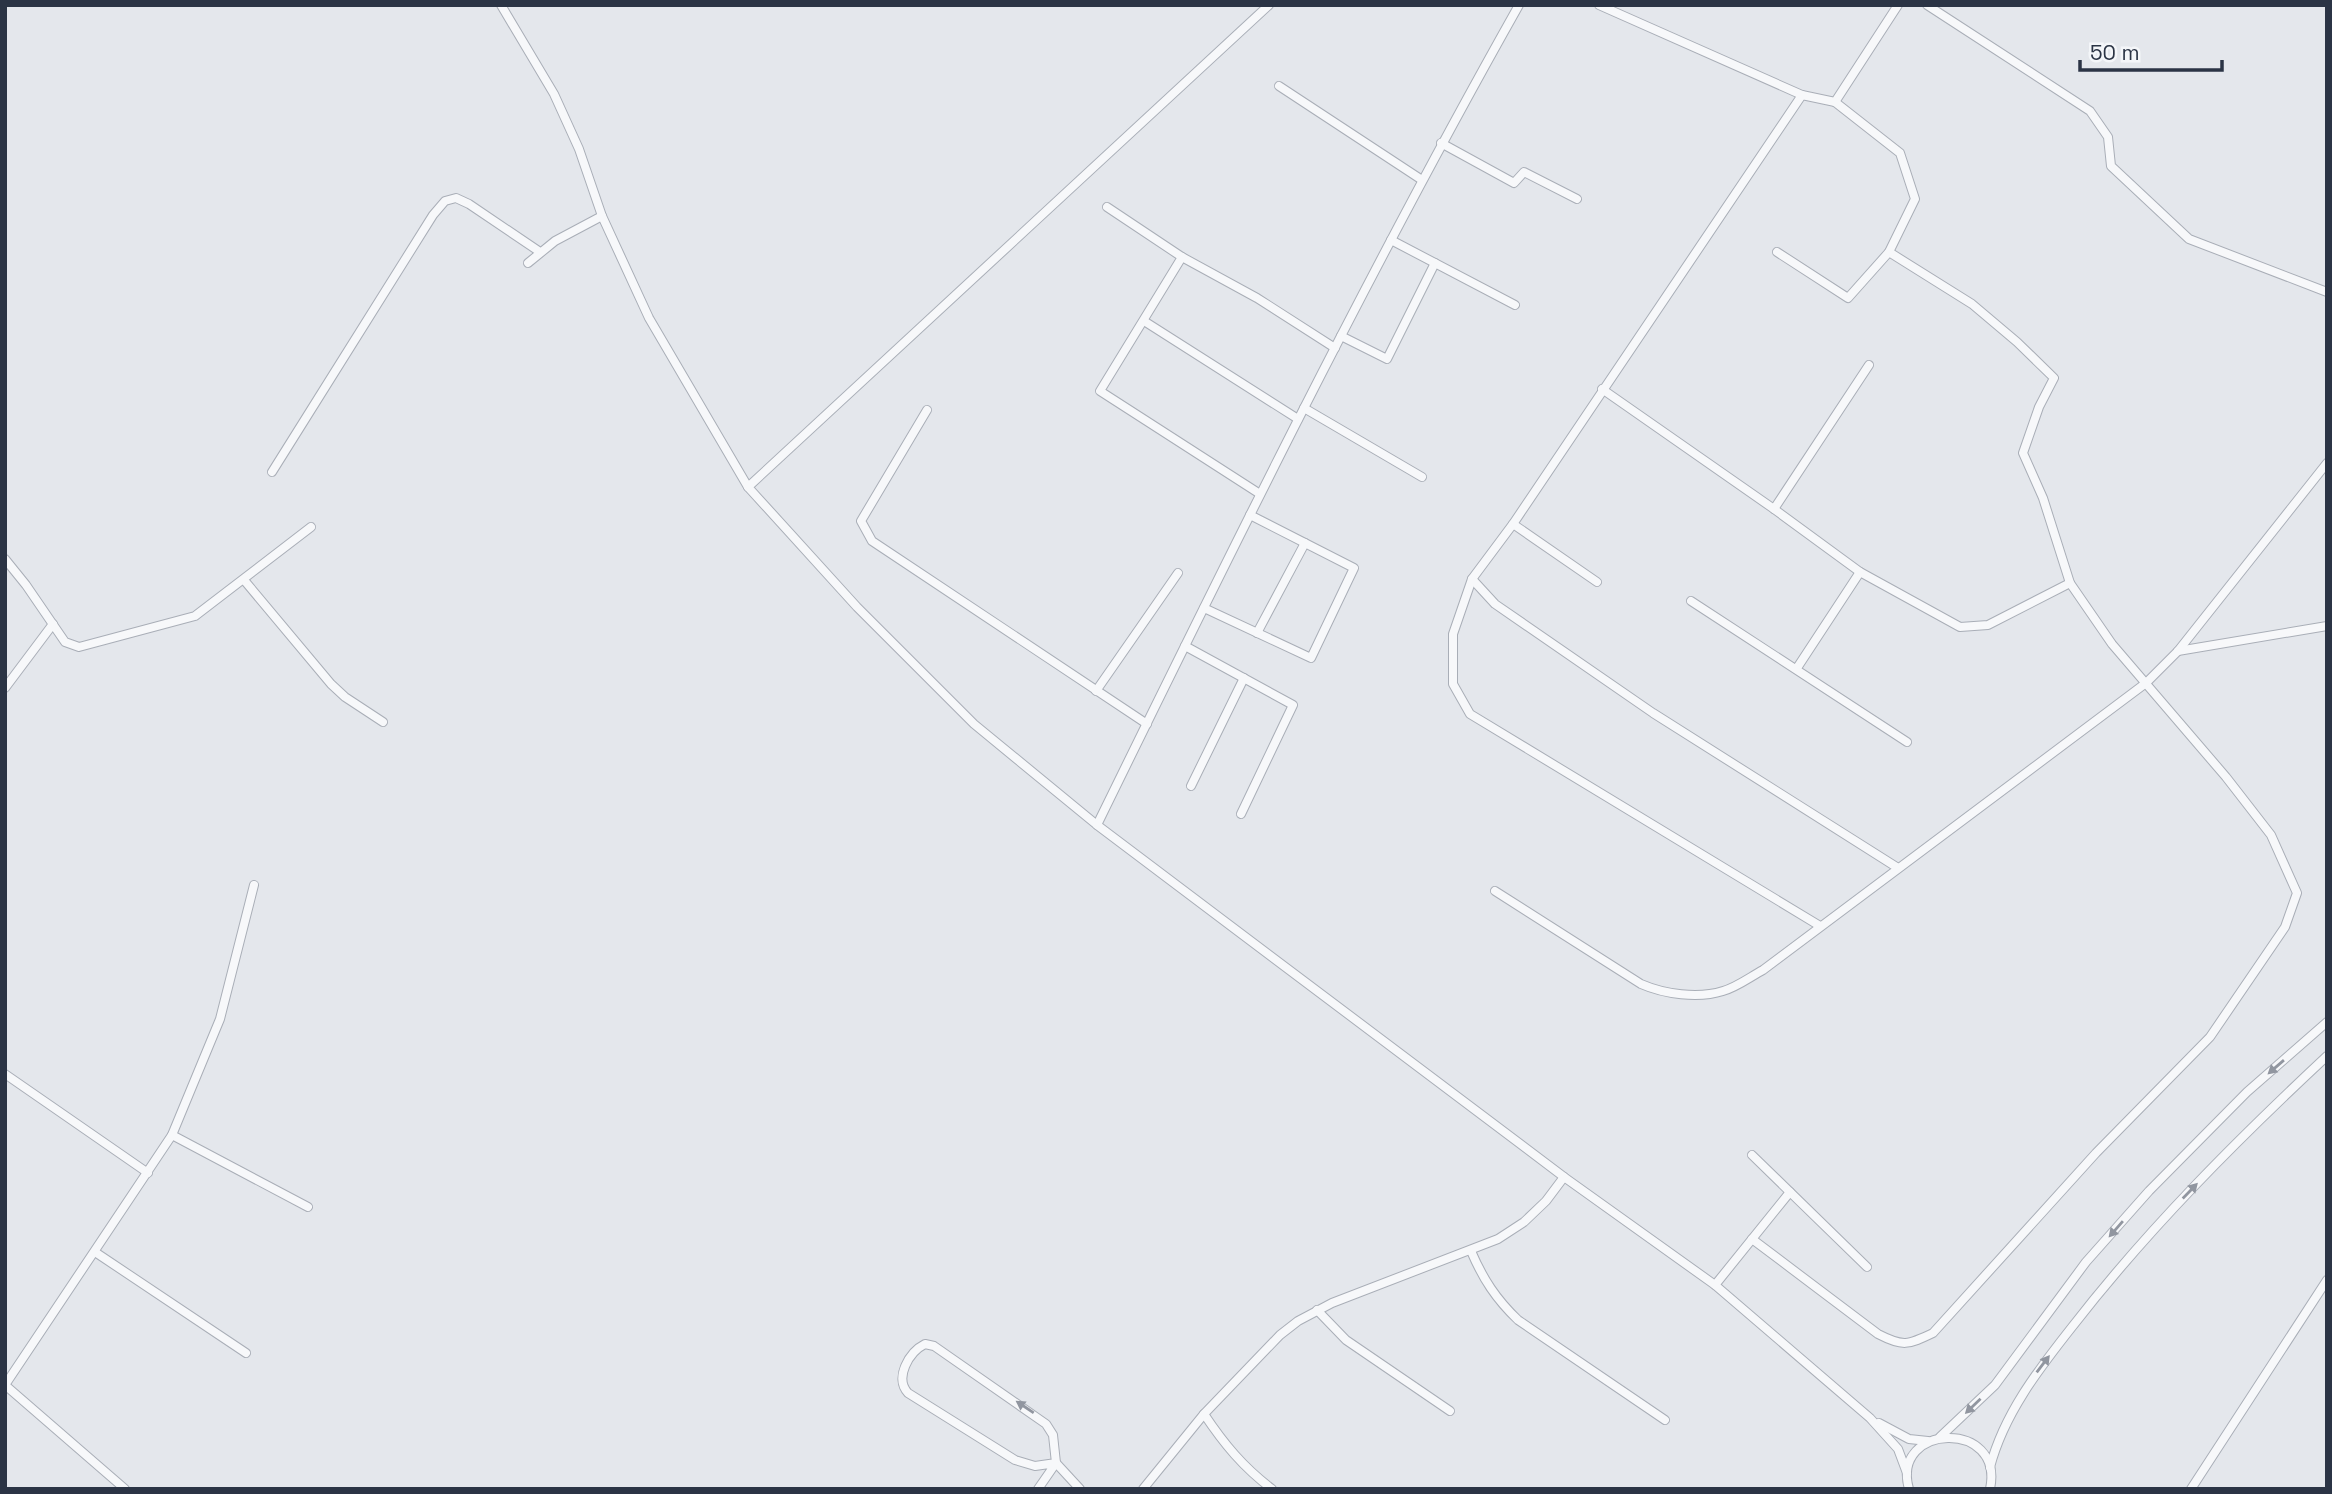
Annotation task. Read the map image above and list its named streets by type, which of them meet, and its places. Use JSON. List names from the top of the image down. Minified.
{"scale_bar":"50 m"}
